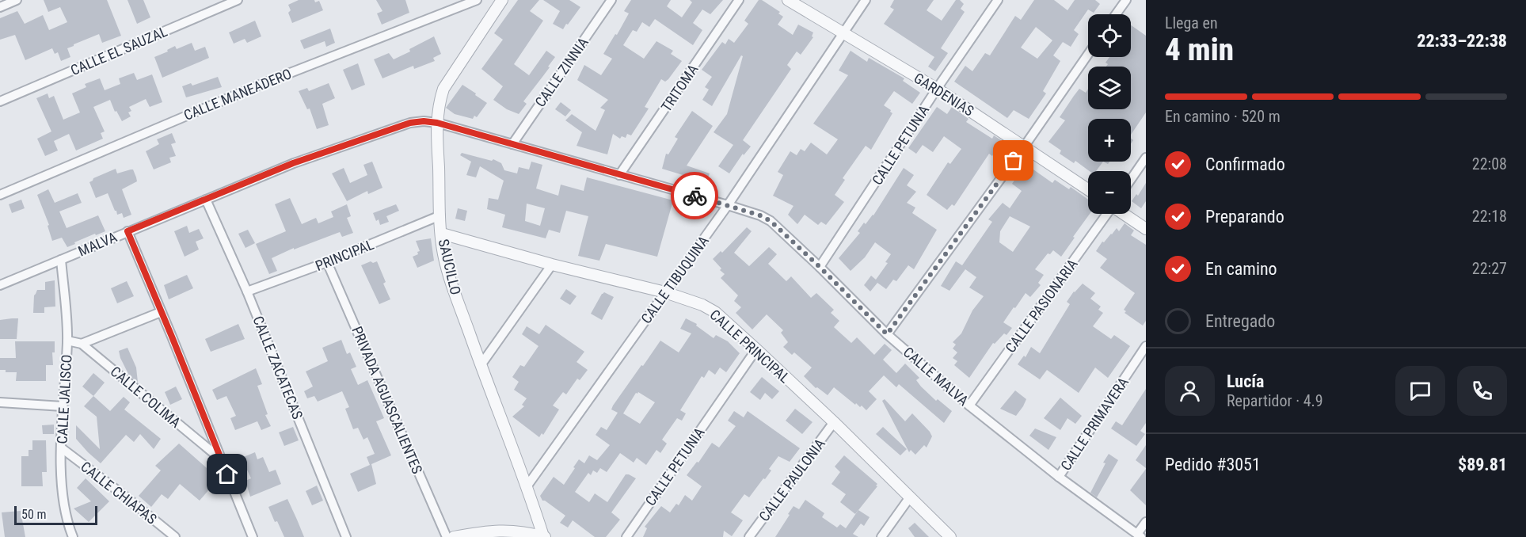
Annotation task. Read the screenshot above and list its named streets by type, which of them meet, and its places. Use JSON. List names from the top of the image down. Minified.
{"streets":{"street":["CALLE EL SAUZAL","CALLE ZINNIA","TRITOMA","CALLE MANEADERO","GARDENIAS","CALLE PETUNIA","MALVA","PRINCIPAL","SAUCILLO","CALLE TIBUQUINA","CALLE PASIONARIA","CALLE PRINCIPAL","CALLE ZACATECAS","CALLE MALVA","CALLE COLIMA","CALLE JALISCO","PRIVADA AGUASCALIENTES","CALLE PRIMAVERA","CALLE PAULONIA","CALLE CHIAPAS"]},"crossings":[["CALLE ZINNIA","CALLE MALVA"],["TRITOMA","CALLE MALVA"],["GARDENIAS","CALLE PETUNIA"],["GARDENIAS","CALLE TIBUQUINA"],["CALLE PETUNIA","CALLE PRINCIPAL"],["CALLE PETUNIA","CALLE MALVA"],["MALVA","SAUCILLO"],["MALVA","CALLE ZACATECAS"],["MALVA","CALLE MALVA"],["MALVA","CALLE JALISCO"],["PRINCIPAL","SAUCILLO"],["PRINCIPAL","CALLE ZACATECAS"],["PRINCIPAL","PRIVADA AGUASCALIENTES"],["SAUCILLO","CALLE TIBUQUINA"],["SAUCILLO","CALLE PRINCIPAL"],["SAUCILLO","CALLE MALVA"],["CALLE TIBUQUINA","CALLE PRINCIPAL"],["CALLE TIBUQUINA","CALLE MALVA"],["CALLE PASIONARIA","CALLE MALVA"],["CALLE PRINCIPAL","CALLE PAULONIA"],["CALLE MALVA","CALLE PRIMAVERA"],["CALLE COLIMA","CALLE JALISCO"],["CALLE JALISCO","CALLE CHIAPAS"]],"scale_bar":"50 m","page":{"heading":["4 min","Llega en","22:33–22:38"],"panel":["Lucía","Repartidor · 4.9","Pedido #3051","$89.81"],"map_buttons":["+","−"],"bar":"En camino · 520 m","list":[["Confirmado","22:08"],["Preparando","22:18"],["En camino","22:27"],"Entregado"],"scale":"50 m"}}
